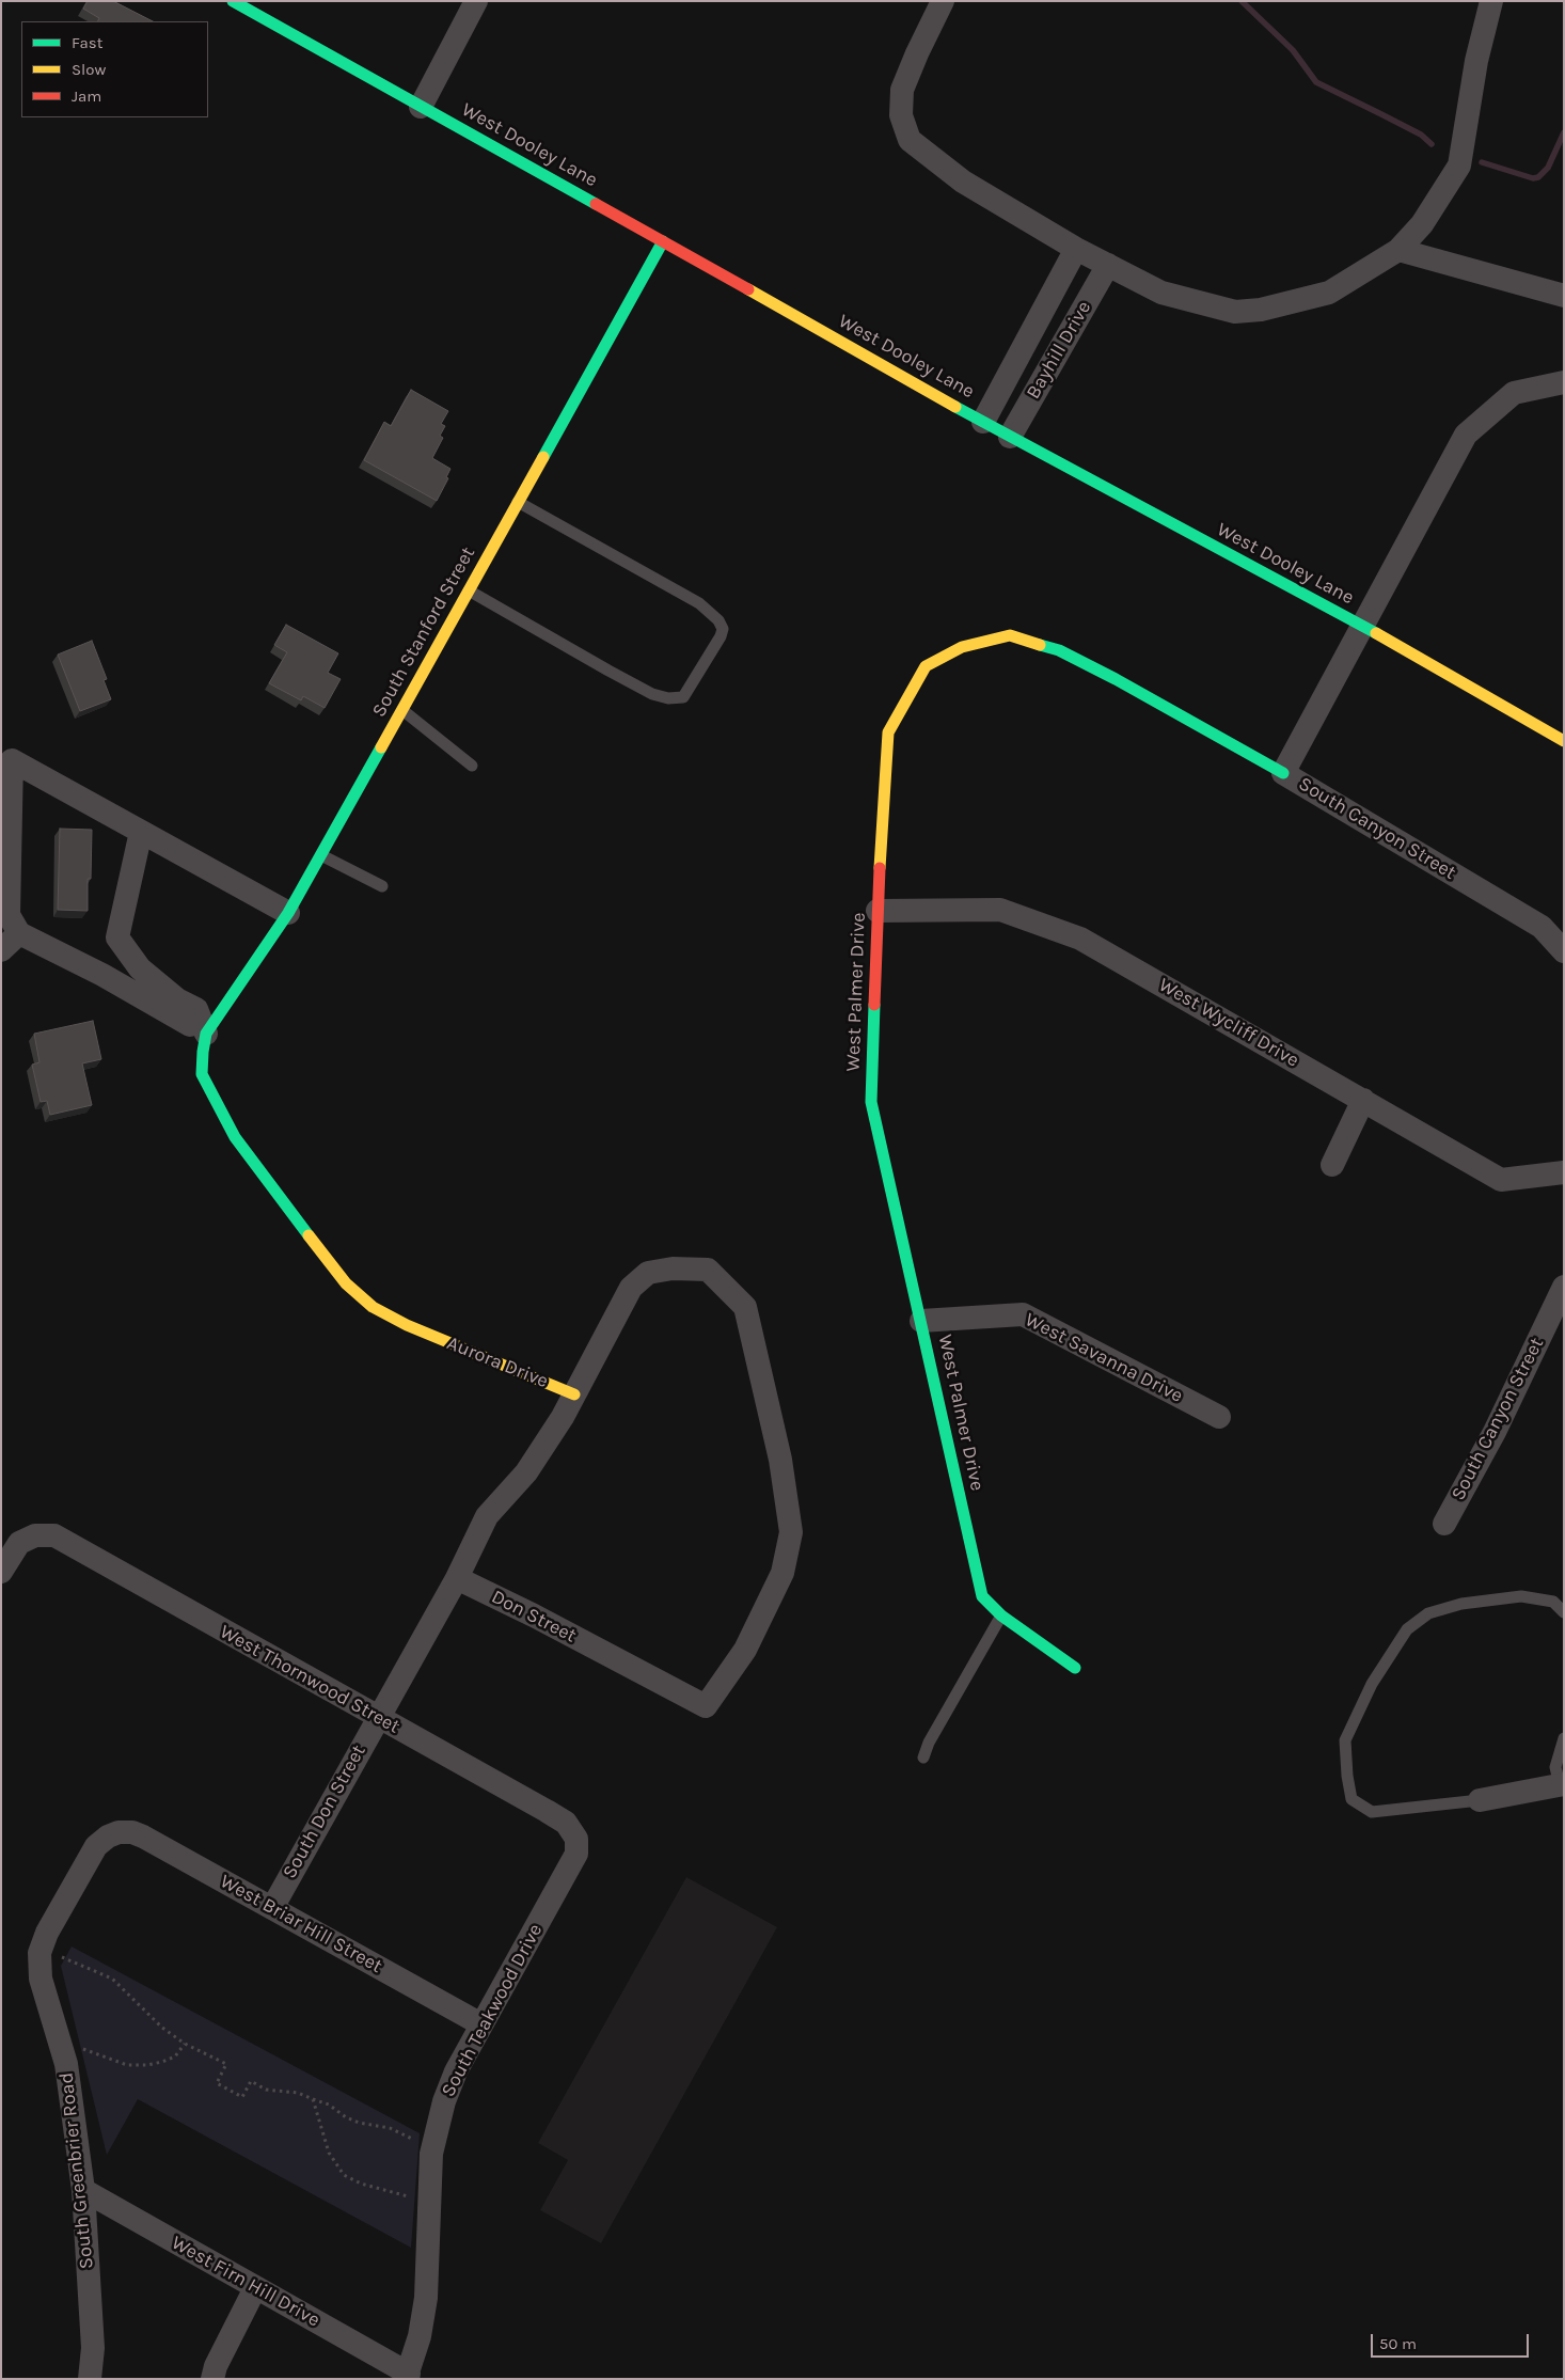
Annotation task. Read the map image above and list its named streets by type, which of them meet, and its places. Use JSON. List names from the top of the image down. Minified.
{"streets":{"street":["West Dooley Lane","Bayhill Drive","South Stanford Street","South Canyon Street","West Palmer Drive","West Wycliff Drive","West Savanna Drive","Aurora Drive","Don Street","West Thornwood Street","South Don Street","West Briar Hill Street","South Teakwood Drive","South Greenbrier Road","West Firn Hill Drive"]},"crossings":[["West Dooley Lane","Bayhill Drive"],["West Dooley Lane","South Stanford Street"],["West Dooley Lane","South Canyon Street"],["South Stanford Street","Aurora Drive"],["South Canyon Street","West Palmer Drive"],["West Palmer Drive","West Wycliff Drive"],["West Palmer Drive","West Savanna Drive"],["Aurora Drive","Don Street"],["Don Street","South Don Street"],["West Thornwood Street","South Don Street"],["West Thornwood Street","South Teakwood Drive"],["South Don Street","West Briar Hill Street"],["West Briar Hill Street","South Teakwood Drive"],["West Briar Hill Street","South Greenbrier Road"],["South Teakwood Drive","West Firn Hill Drive"],["South Greenbrier Road","West Firn Hill Drive"]],"legend":["Fast","Slow","Jam"],"scale_bar":"50 m"}
